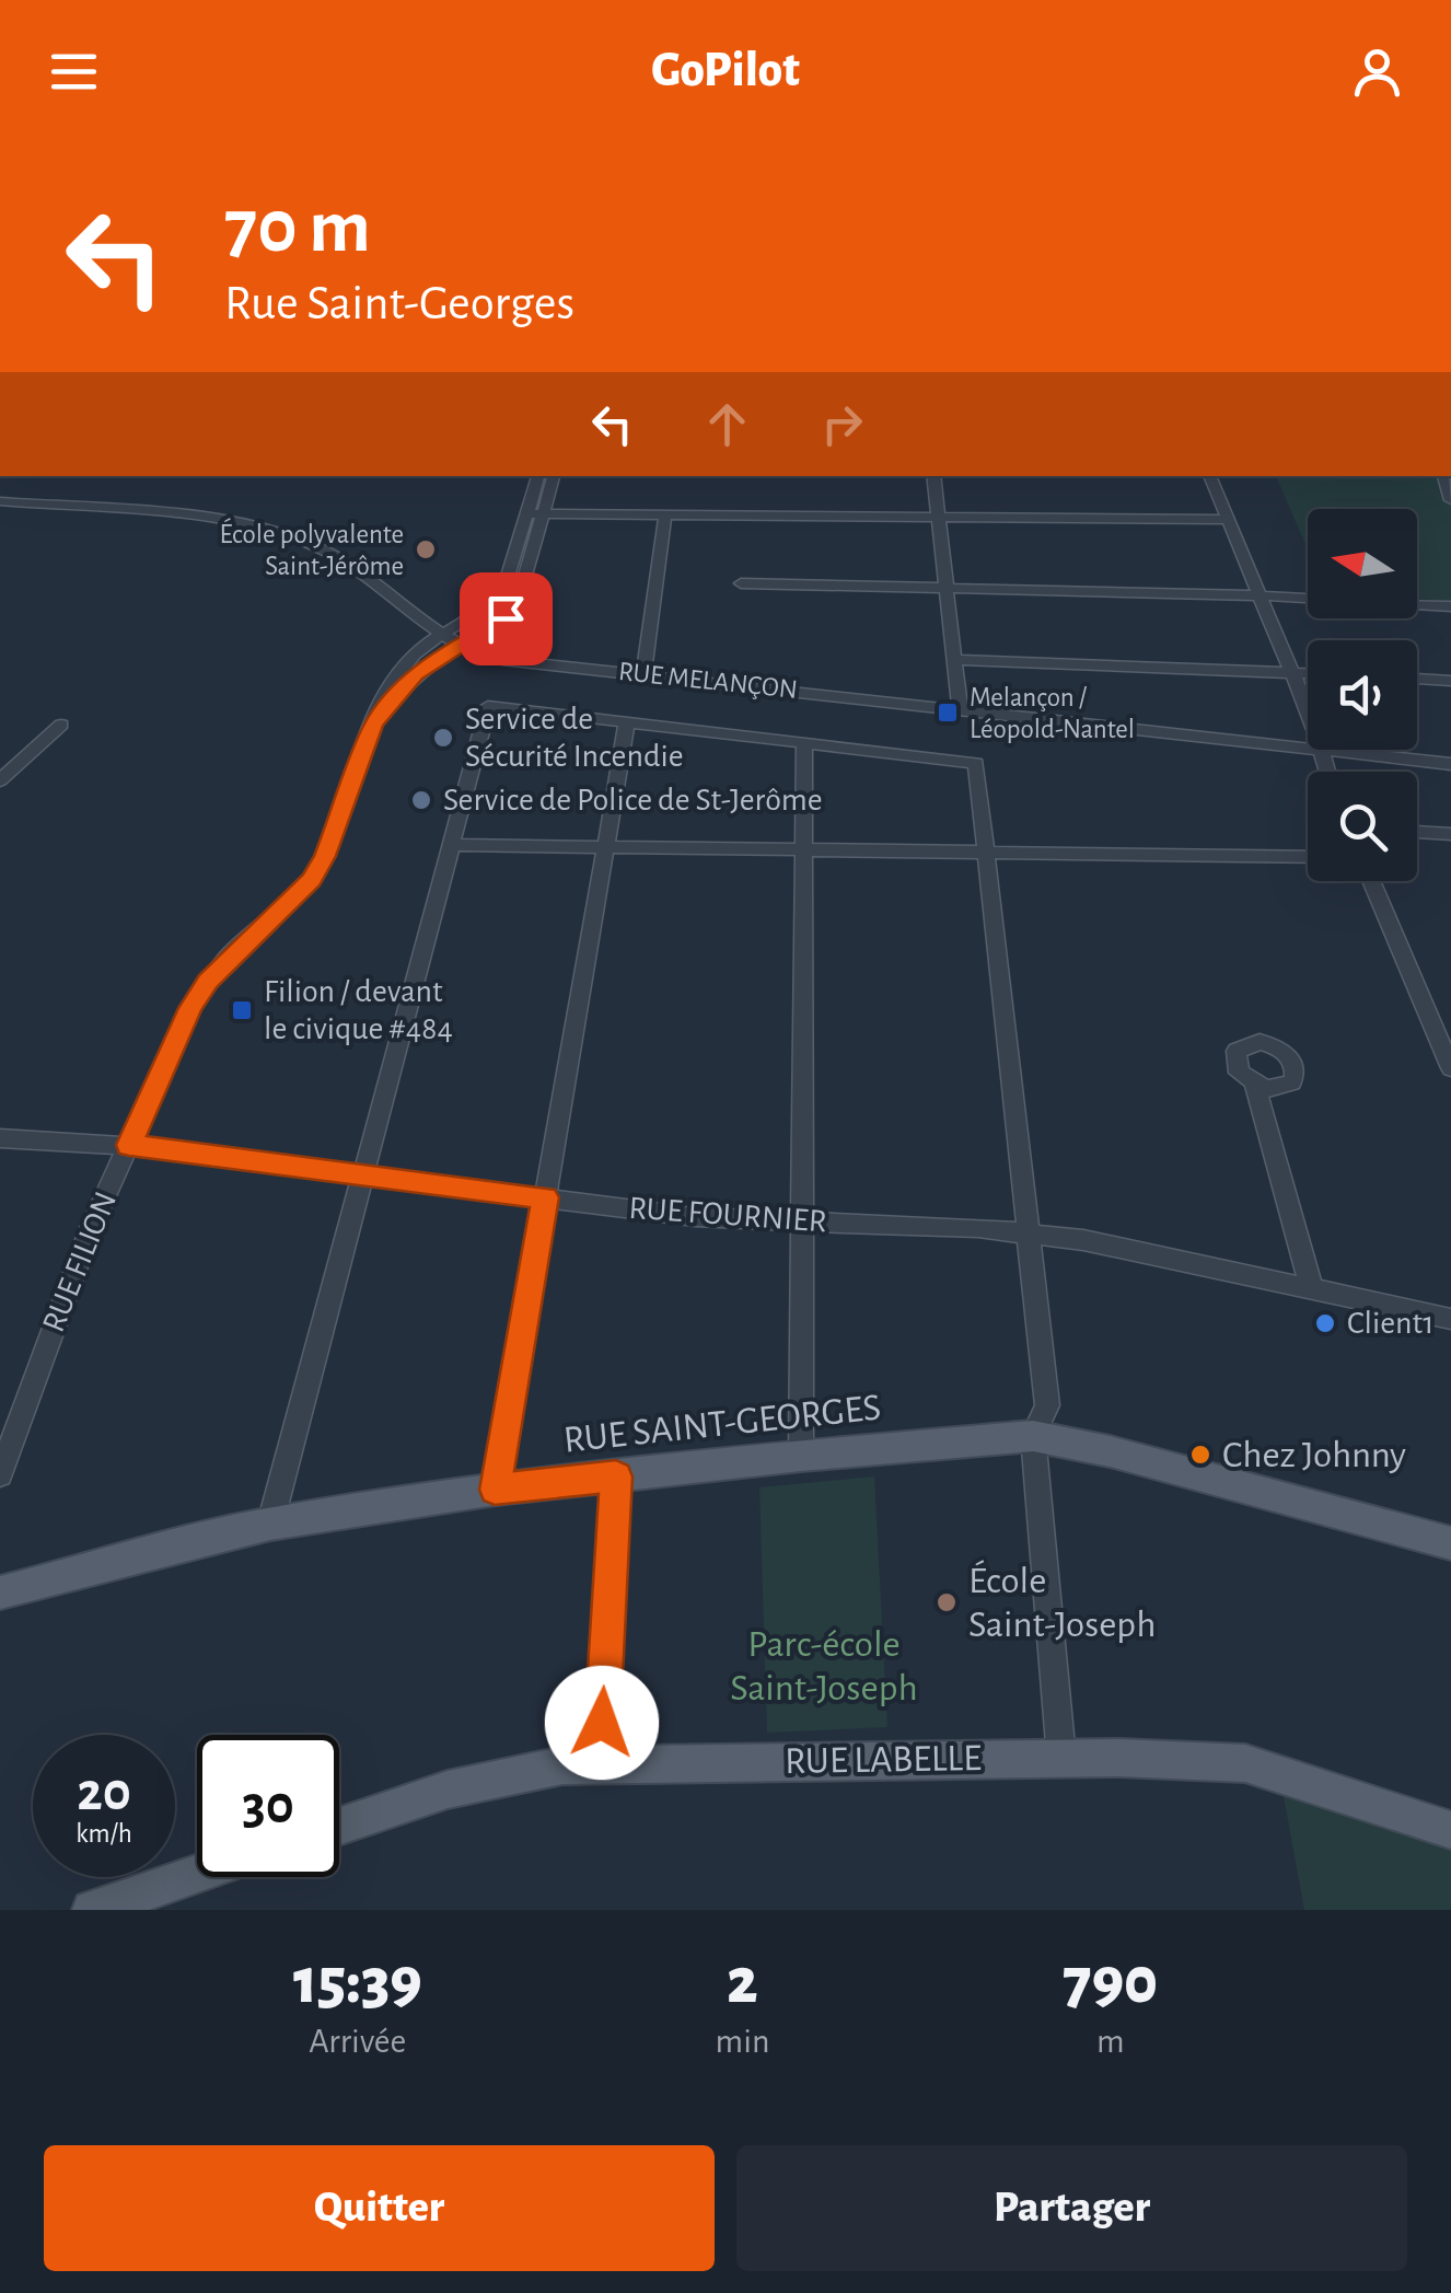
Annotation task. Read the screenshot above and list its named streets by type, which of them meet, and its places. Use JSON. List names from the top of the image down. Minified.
{"streets":{"main road":["RUE SAINT-GEORGES","RUE LABELLE"],"street":["RUE MELANÇON","RUE FOURNIER","RUE FILION"]},"crossings":[["RUE MELANÇON","RUE FILION"],["RUE FOURNIER","RUE FILION"]],"parks":["Parc-école Saint-Joseph"],"places":{"other":["École polyvalente Saint-Jérôme","Service de Sécurité Incendie","Service de Police de St-Jerôme","Client1","Chez Johnny","École Saint-Joseph"],"transit":["Melançon / Léopold-Nantel","Filion / devant le civique #484"]},"north":"left","page":{"header":"GoPilot","turn":["70 m","Rue Saint-Georges"],"speed":"20 km/h","limit":"30","eta":["15:39","Arrivée","2","min","790","m"],"buttons":["Quitter","Partager"]}}
